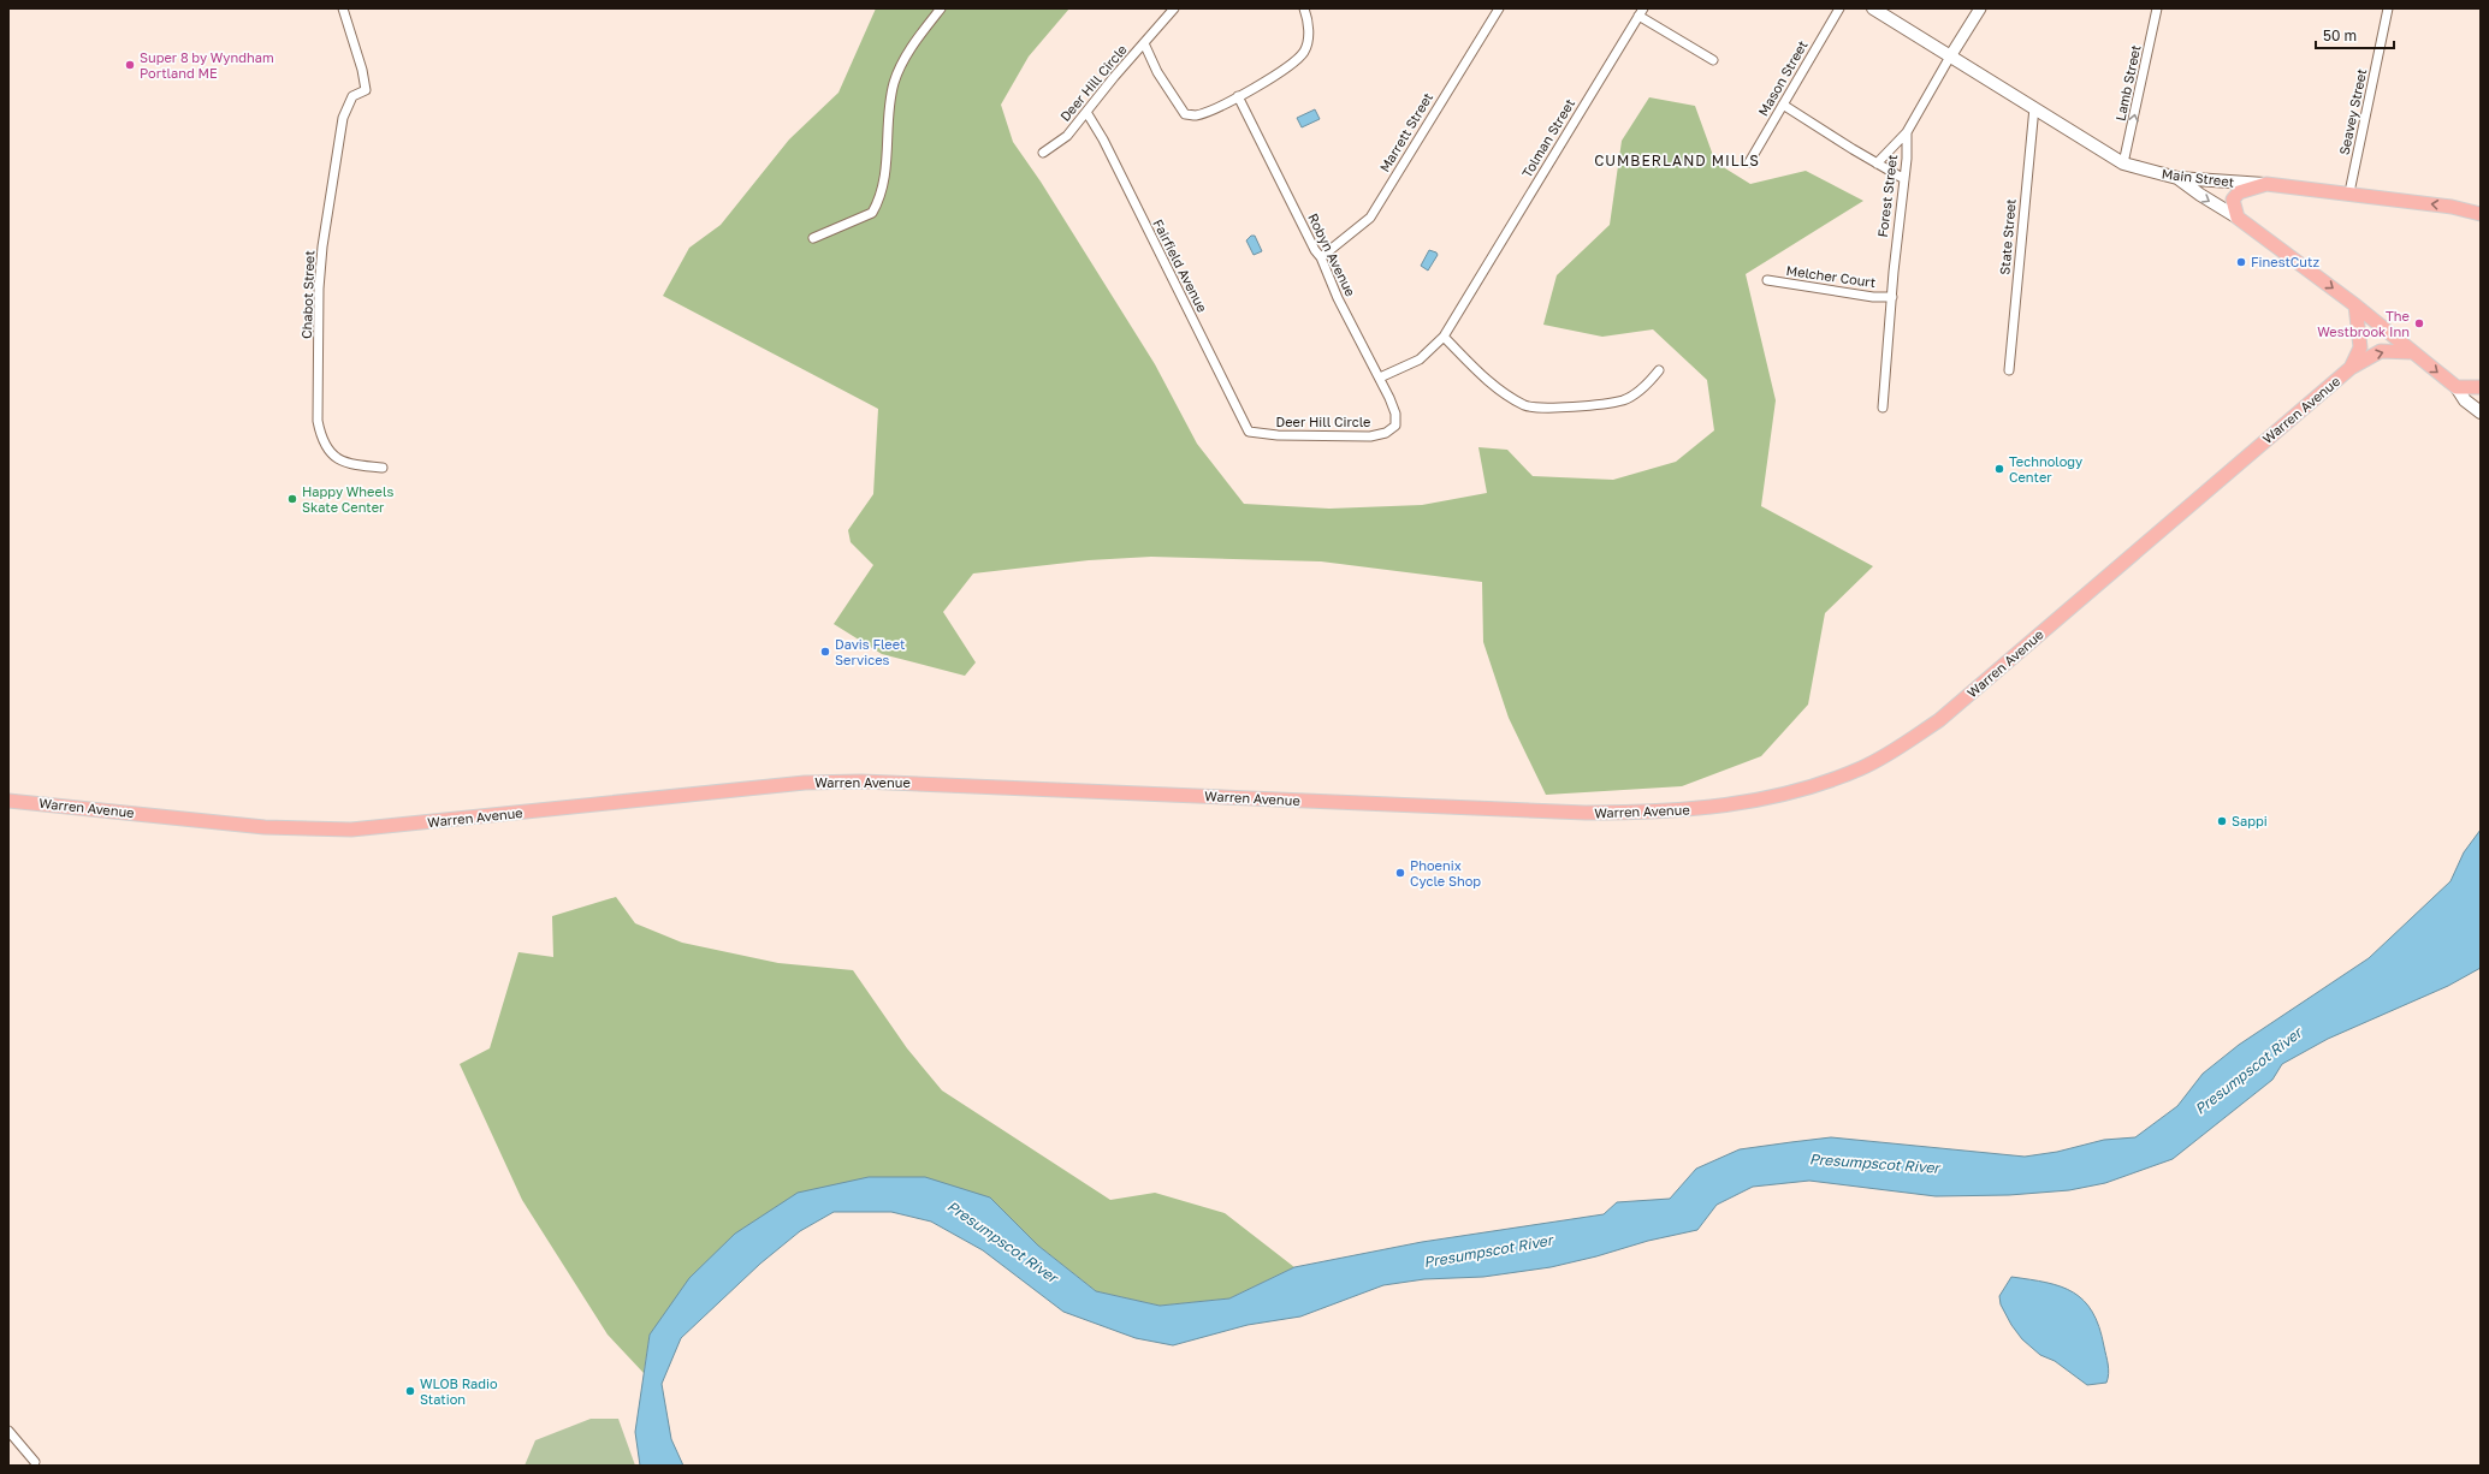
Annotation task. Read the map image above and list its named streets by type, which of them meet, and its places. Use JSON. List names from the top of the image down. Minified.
{"streets":{"main road":["Main Street","Warren Avenue"],"street":["Mason Street","Deer Hill Circle","Lamb Street","Seavey Street","Marrett Street","Tolman Street","Forest Street","State Street","Robyn Avenue","Fairfield Avenue","Melcher Court","Chabot Street"]},"crossings":[["Deer Hill Circle","Robyn Avenue"],["Deer Hill Circle","Fairfield Avenue"],["Lamb Street","Main Street"],["Seavey Street","Main Street"],["Marrett Street","Robyn Avenue"],["Tolman Street","Robyn Avenue"],["Main Street","Forest Street"],["Main Street","State Street"],["Forest Street","Melcher Court"]],"one_way":["Lamb Street"],"districts":["CUMBERLAND MILLS"],"water":["Presumpscot River"],"places":["Super 8 by Wyndham Portland ME","FinestCutz","The Westbrook Inn","Technology Center","Happy Wheels Skate Center","Davis Fleet Services","Sappi","Phoenix Cycle Shop","WLOB Radio Station"],"scale_bar":"50 m"}
